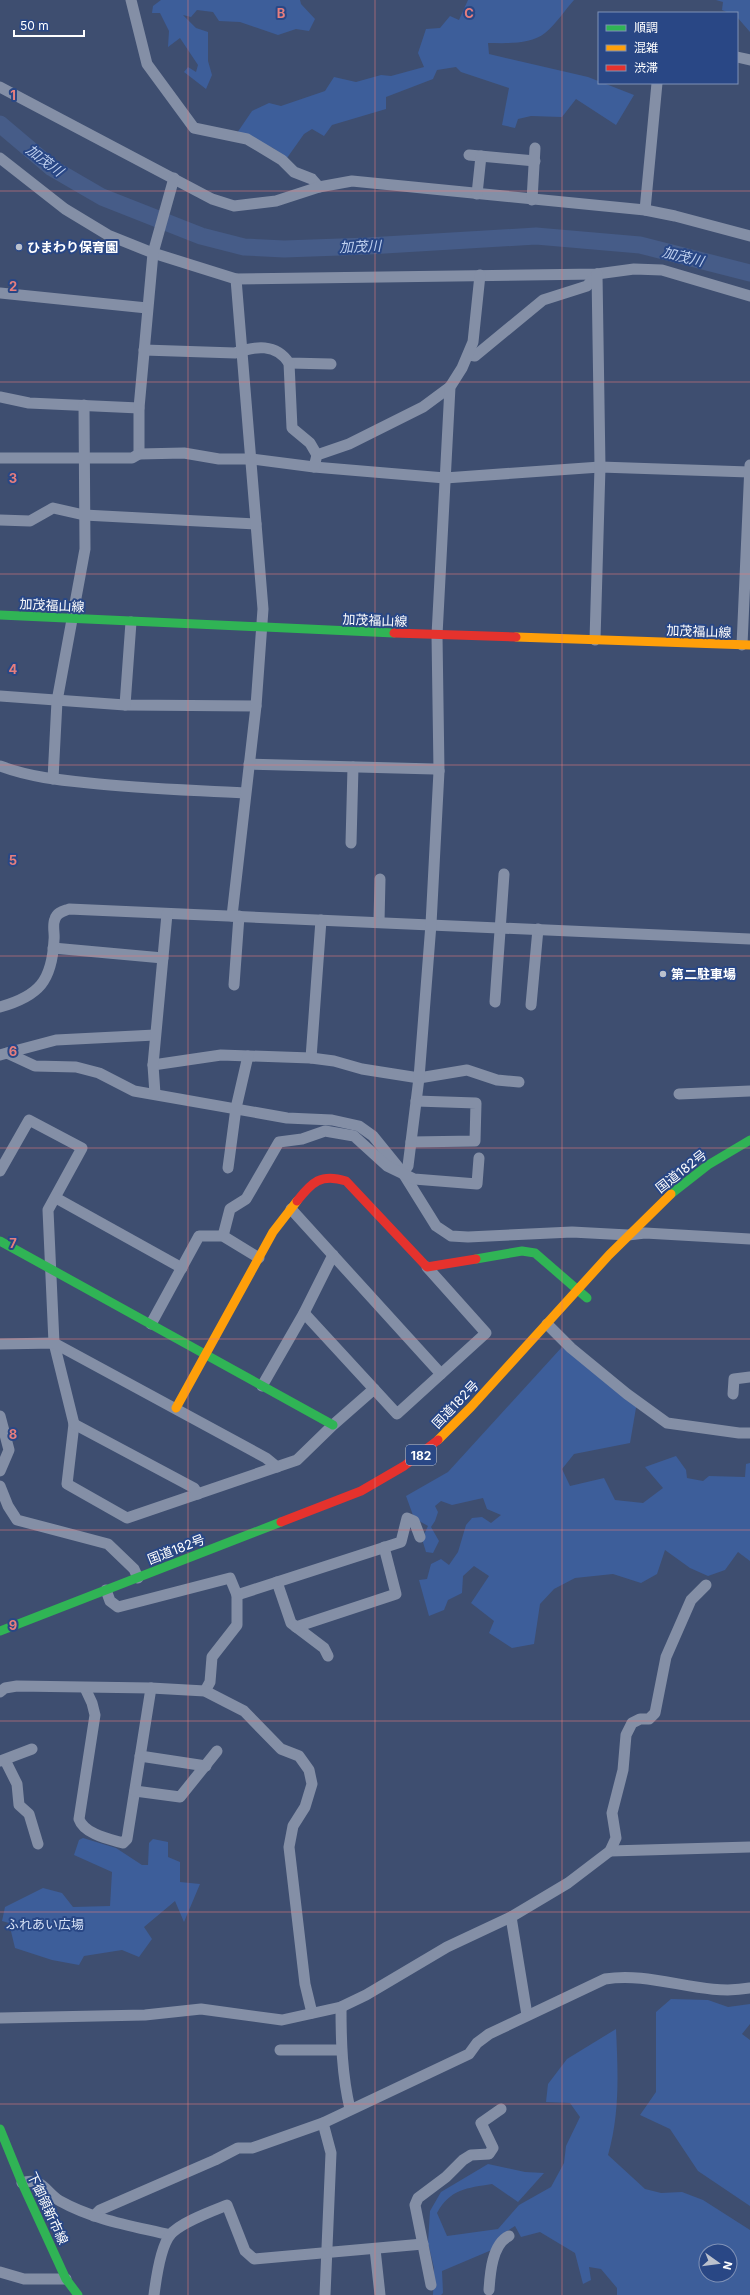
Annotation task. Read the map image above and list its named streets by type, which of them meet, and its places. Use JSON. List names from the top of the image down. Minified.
{"streets":{"main road":["加茂福山線","国道182号","182","下御領新市線"]},"water":["加茂川"],"parks":["ふれあい広場"],"places":["ひまわり保育園","第二駐車場"],"legend":["順調","混雑","渋滞"],"scale_bar":"50 m","north":"right","grid":{"columns":["B","C"],"rows":["1","2","3","4","5","6","7","8","9"]}}
